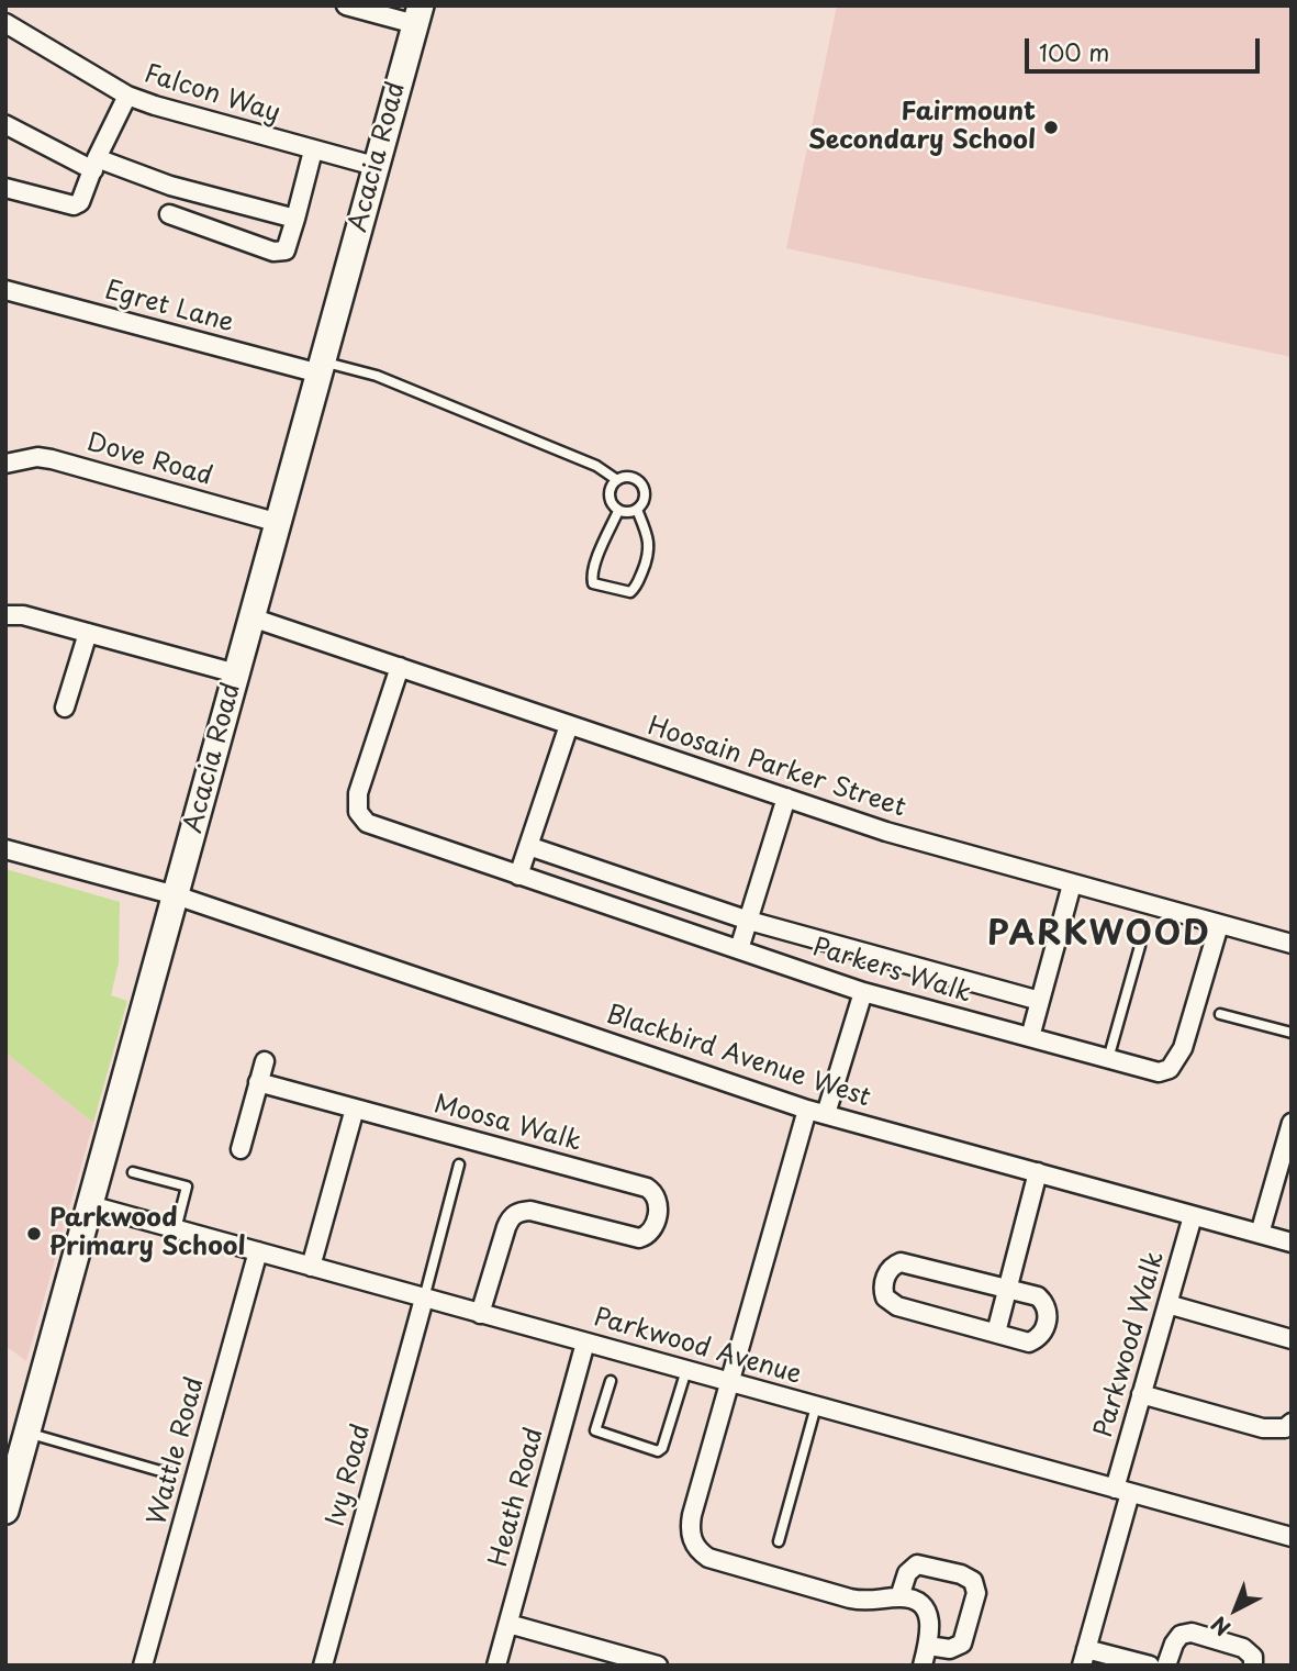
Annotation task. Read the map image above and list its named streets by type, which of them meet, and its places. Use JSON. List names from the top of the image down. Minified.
{"streets":{"street":["Falcon Way","Acacia Road","Egret Lane","Dove Road","Hoosain Parker Street","Parkers Walk","Blackbird Avenue West","Moosa Walk","Parkwood Walk","Parkwood Avenue","Wattle Road","Ivy Road","Heath Road"]},"crossings":[["Falcon Way","Acacia Road"],["Acacia Road","Egret Lane"],["Acacia Road","Dove Road"],["Acacia Road","Hoosain Parker Street"],["Acacia Road","Blackbird Avenue West"],["Acacia Road","Parkwood Avenue"],["Hoosain Parker Street","Parkers Walk"],["Blackbird Avenue West","Parkwood Walk"],["Moosa Walk","Parkwood Avenue"],["Parkwood Walk","Parkwood Avenue"],["Parkwood Avenue","Wattle Road"],["Parkwood Avenue","Ivy Road"],["Parkwood Avenue","Heath Road"]],"districts":["PARKWOOD"],"places":["Fairmount Secondary School","Parkwood Primary School"],"scale_bar":"100 m","north":"bottom left"}
